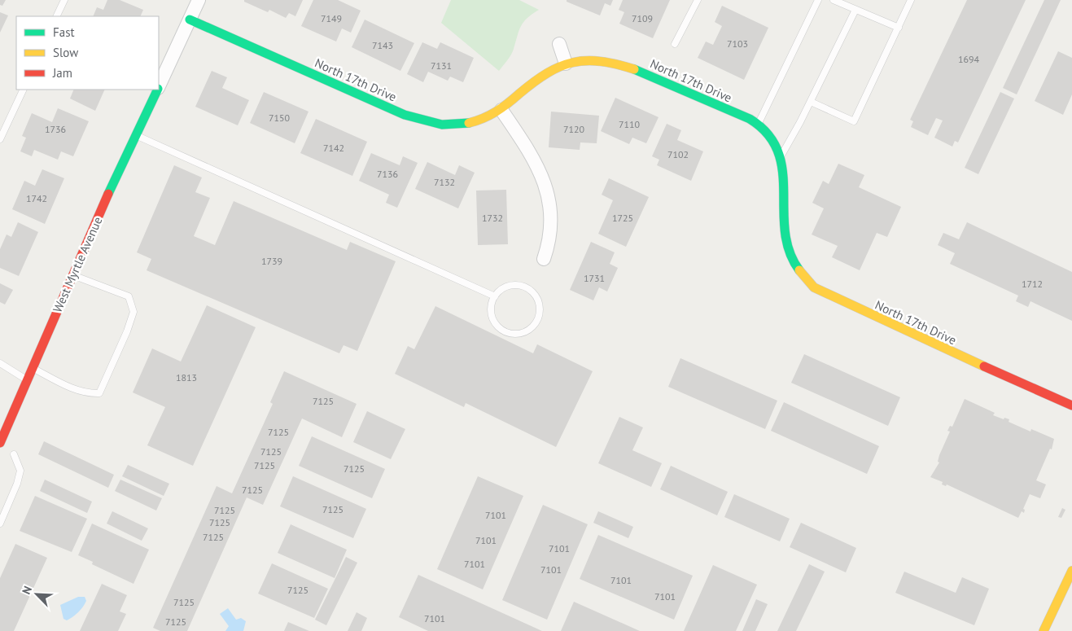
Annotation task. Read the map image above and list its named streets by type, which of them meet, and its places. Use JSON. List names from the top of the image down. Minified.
{"streets":{"street":["North 17th Drive","West Myrtle Avenue"]},"crossings":[["North 17th Drive","West Myrtle Avenue"]],"house_numbers":["7149","7109","7103","7143","1694","7131","7150","7110","1736","7120","7142","7102","7136","7132","1742","1732","1725","1739","1731","1712","1813","7125","7125","7125","7125","7125","7125","7125","7125","7101","7125","7125","7101","7101","7101","7101","7101","7125","7101","7125","7101","7125"],"legend":["Fast","Slow","Jam"],"north":"top left"}
